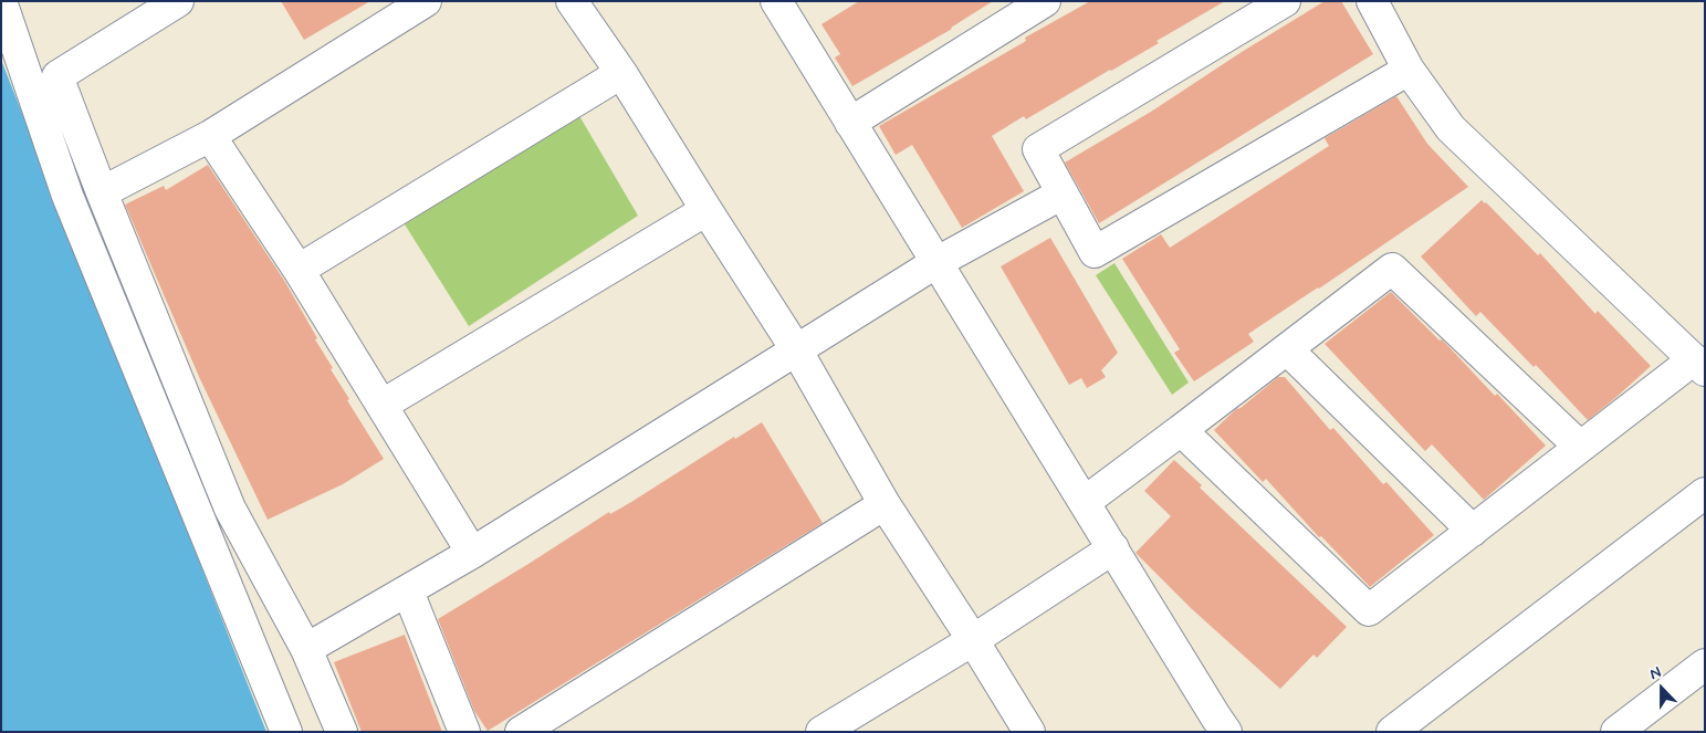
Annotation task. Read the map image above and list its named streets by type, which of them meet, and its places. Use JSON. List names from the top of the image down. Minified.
{"north":"top"}
